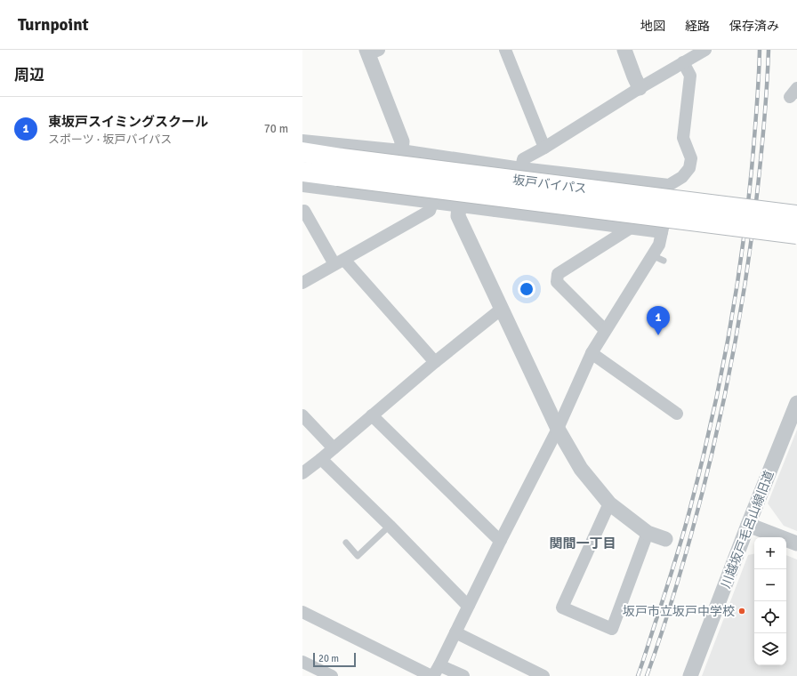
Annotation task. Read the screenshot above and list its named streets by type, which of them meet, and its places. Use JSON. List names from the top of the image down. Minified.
{"streets":{"highway":["坂戸バイパス"],"street":["川越坂戸毛呂山線旧道"]},"districts":["関間一丁目"],"places":["坂戸市立坂戸中学校"],"scale_bar":"20 m","page":{"header":"Turnpoint","nav":["地図","経路","保存済み"],"heading":"周辺","list":[{"mark":"1","name":"東坂戸スイミングスクール","note":"スポーツ · 坂戸バイパス","value":"70 m"}],"pins":"1","map_buttons":["+","−"],"scale":"20 m"}}
